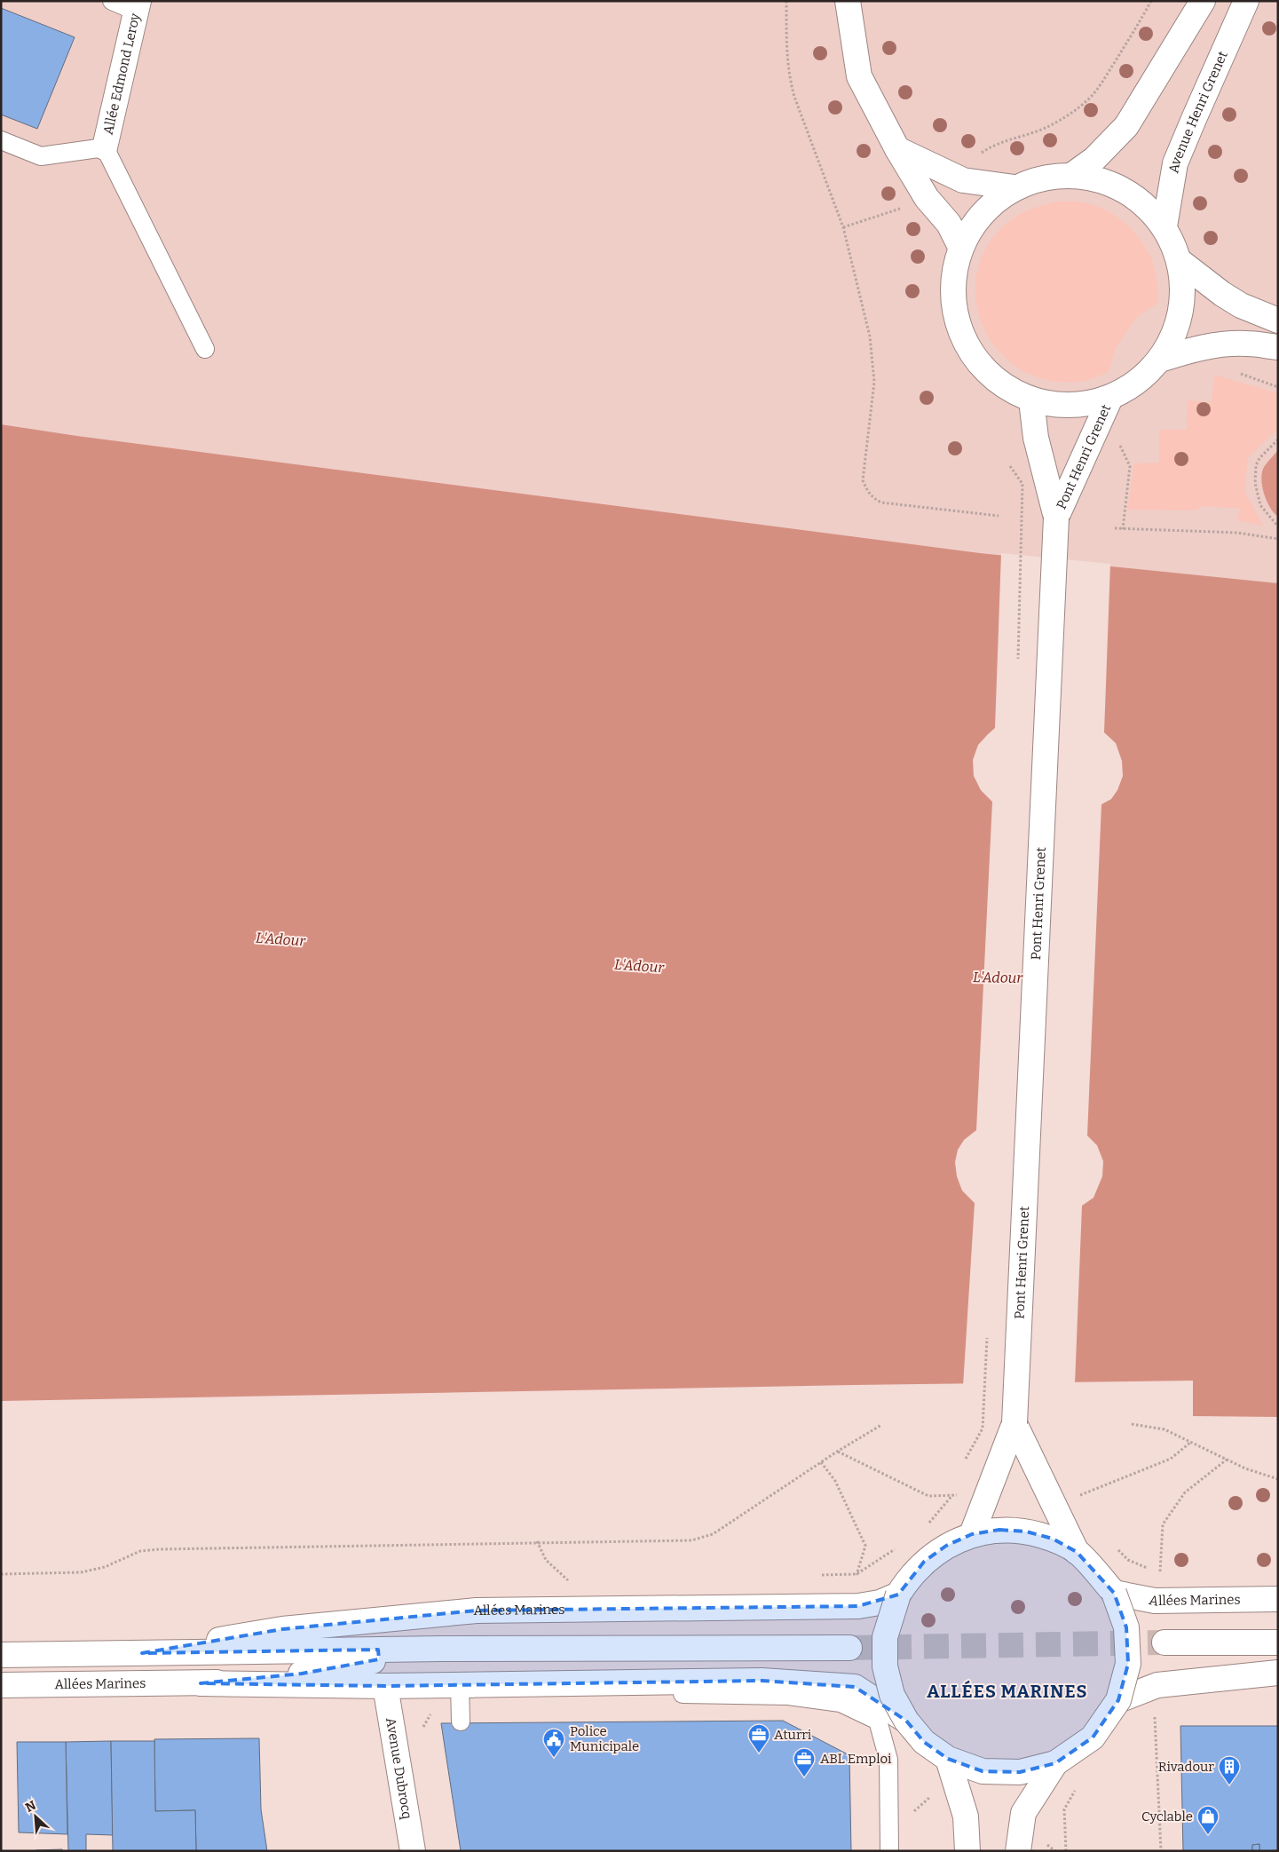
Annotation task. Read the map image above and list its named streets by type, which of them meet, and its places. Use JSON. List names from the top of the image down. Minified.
{"streets":{"main road":["Allée Edmond Leroy","Avenue Henri Grenet","Pont Henri Grenet","Allées Marines","Avenue Dubrocq"]},"crossings":[["Allées Marines","Avenue Dubrocq"]],"districts":["ALLÉES MARINES"],"water":["L'Adour"],"places":{"office":["Aturri","ABL Emploi"],"public building":["Police Municipale"],"building":["Rivadour"],"shop":["Cyclable"]},"north":"top left"}
